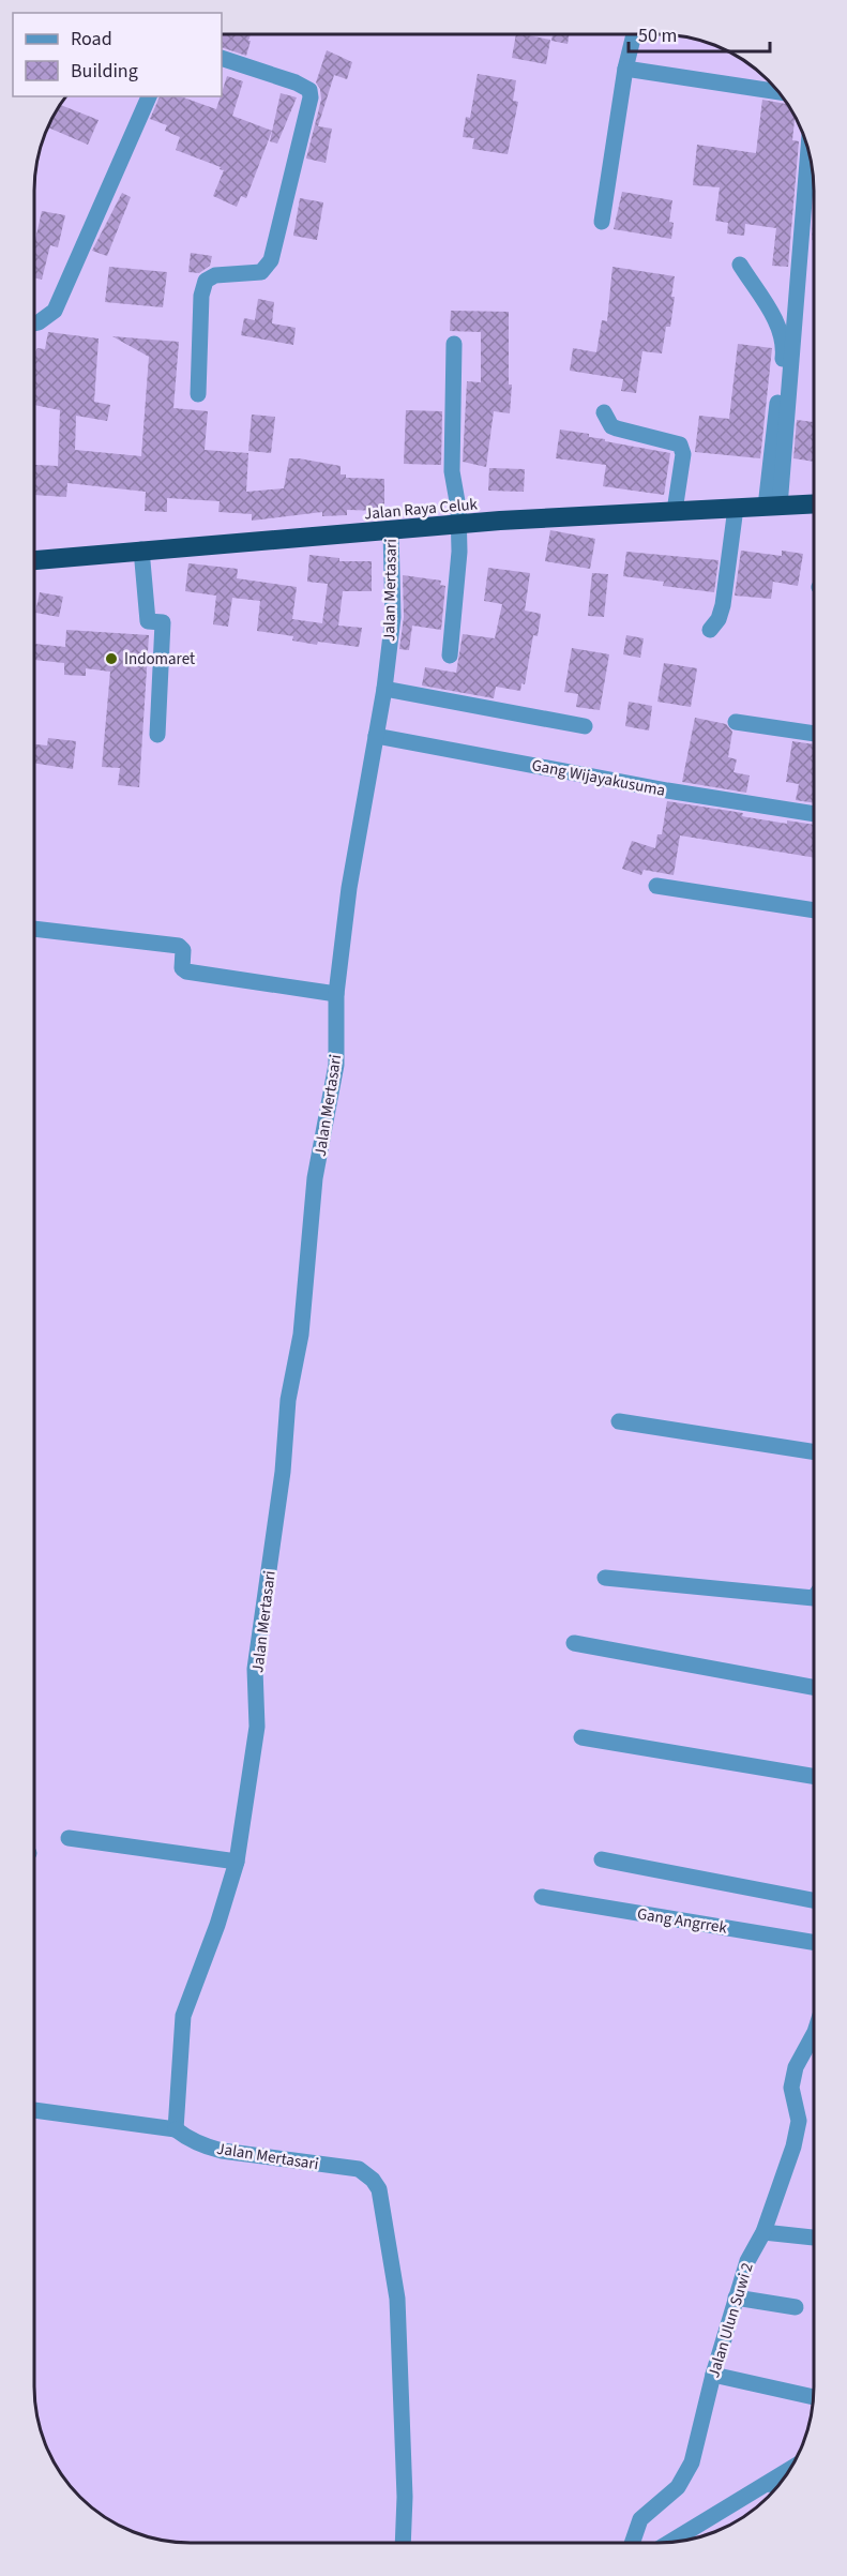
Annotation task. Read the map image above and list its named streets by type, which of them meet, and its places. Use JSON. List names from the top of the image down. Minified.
{"streets":{"highway":["Jalan Raya Celuk"],"street":["Jalan Mertasari","Gang Wijayakusuma","Gang Angrrek","Jalan Ulun Suwi 2"]},"crossings":[["Jalan Raya Celuk","Jalan Mertasari"],["Jalan Mertasari","Gang Wijayakusuma"]],"places":["Indomaret"],"legend":["Road","Building"],"scale_bar":"50 m"}
